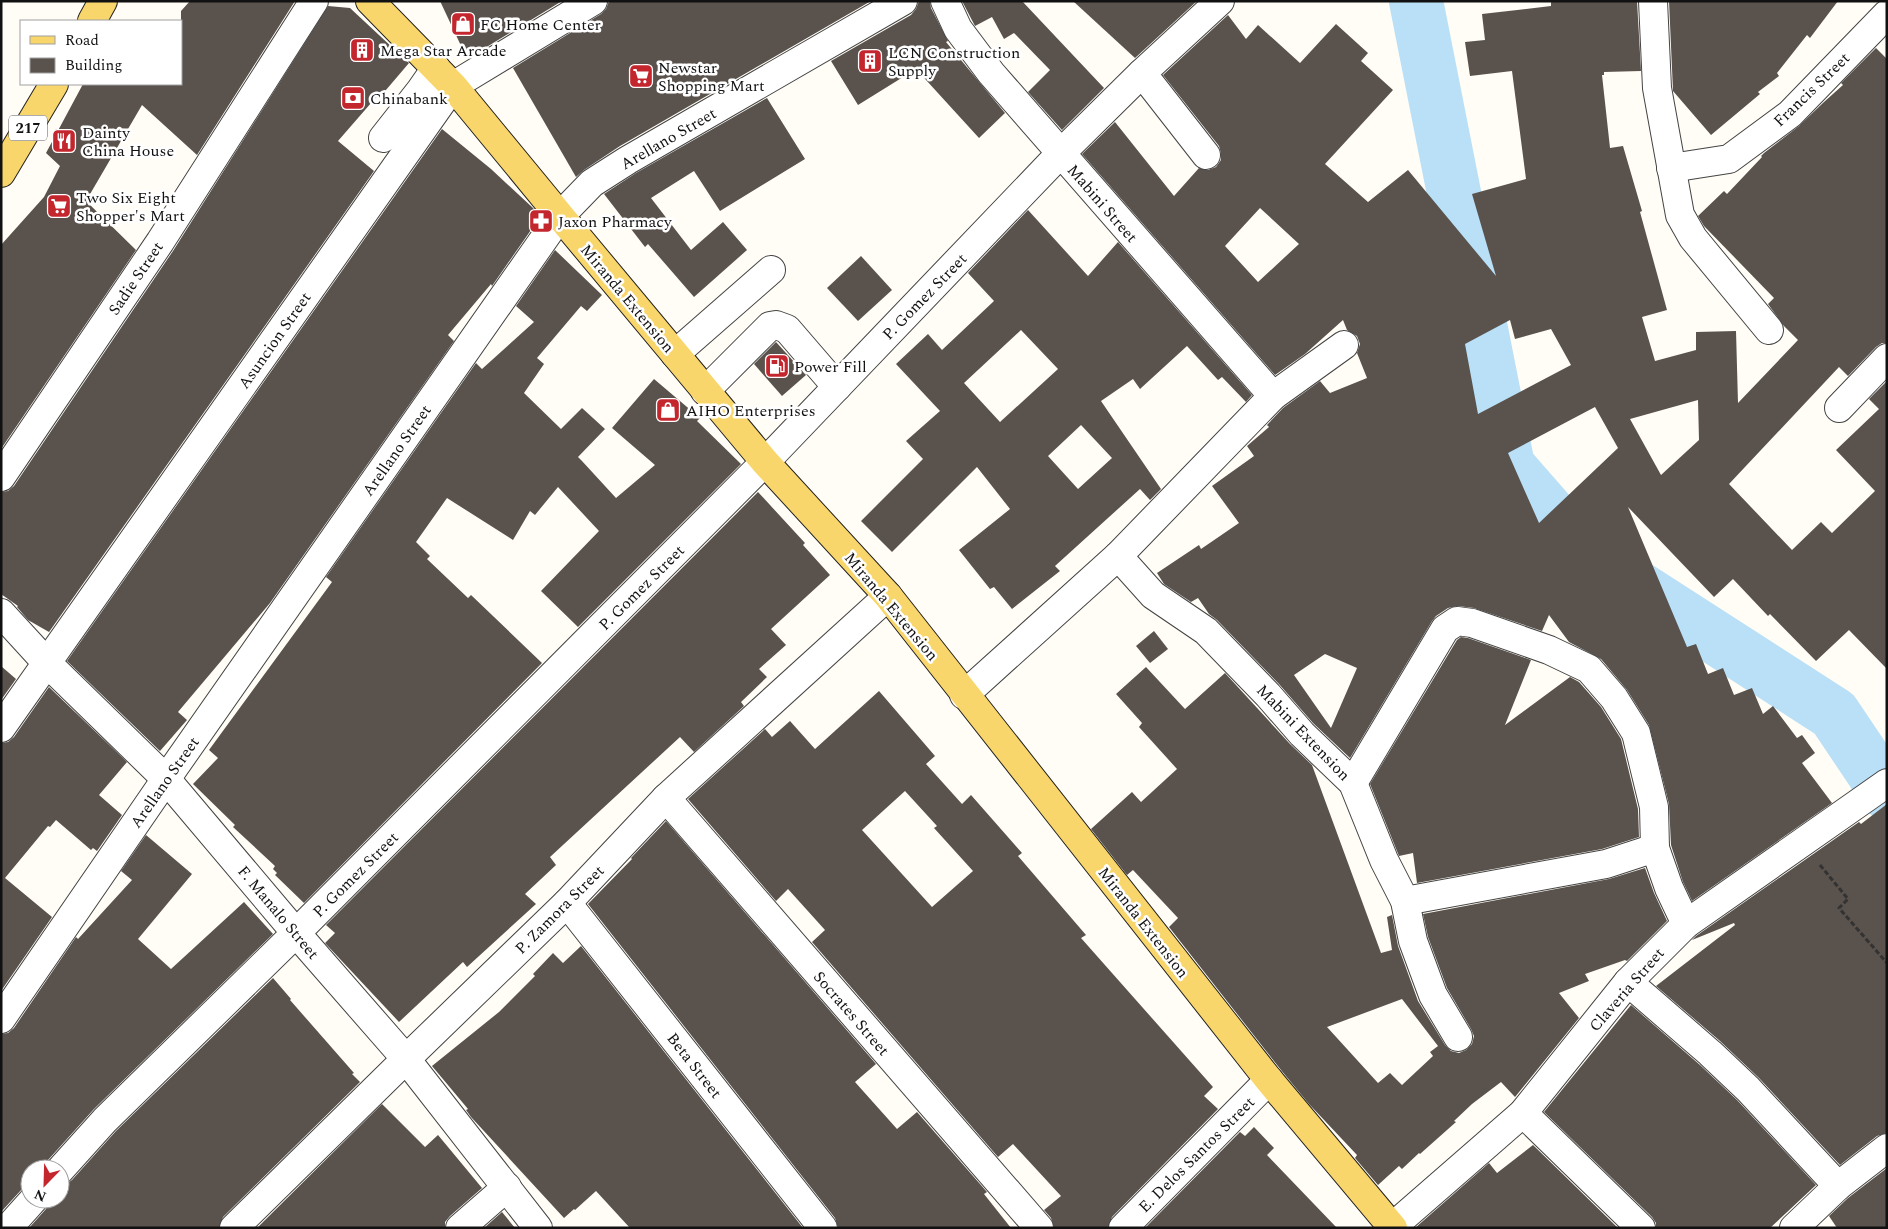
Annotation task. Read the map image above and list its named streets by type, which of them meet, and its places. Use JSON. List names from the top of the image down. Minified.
{"streets":{"main road":["217","Miranda Extension"],"street":["Francis Street","Arellano Street","Mabini Street","Sadie Street","P. Gomez Street","Asuncion Street","Mabini Extension","P. Zamora Street","F. Manalo Street","Claveria Street","Socrates Street","Beta Street","E. Delos Santos Street"]},"crossings":[["Arellano Street","Miranda Extension"],["Arellano Street","F. Manalo Street"],["Mabini Street","P. Gomez Street"],["P. Gomez Street","Miranda Extension"],["P. Gomez Street","F. Manalo Street"],["Miranda Extension","Asuncion Street"],["Miranda Extension","P. Zamora Street"],["Miranda Extension","Claveria Street"],["Miranda Extension","E. Delos Santos Street"],["Asuncion Street","F. Manalo Street"],["P. Zamora Street","F. Manalo Street"],["P. Zamora Street","Socrates Street"],["P. Zamora Street","Beta Street"]],"places":{"shop":["FC Home Center","AIHO Enterprises"],"building":["Mega Star Arcade","LCN Construction Supply"],"supermarket":["Newstar Shopping Mart","Two Six Eight Shopper's Mart"],"bank":["Chinabank"],"restaurant":["Dainty China House"],"pharmacy":["Jaxon Pharmacy"],"fuel station":["Power Fill"]},"legend":["Road","Building"],"north":"bottom left"}
